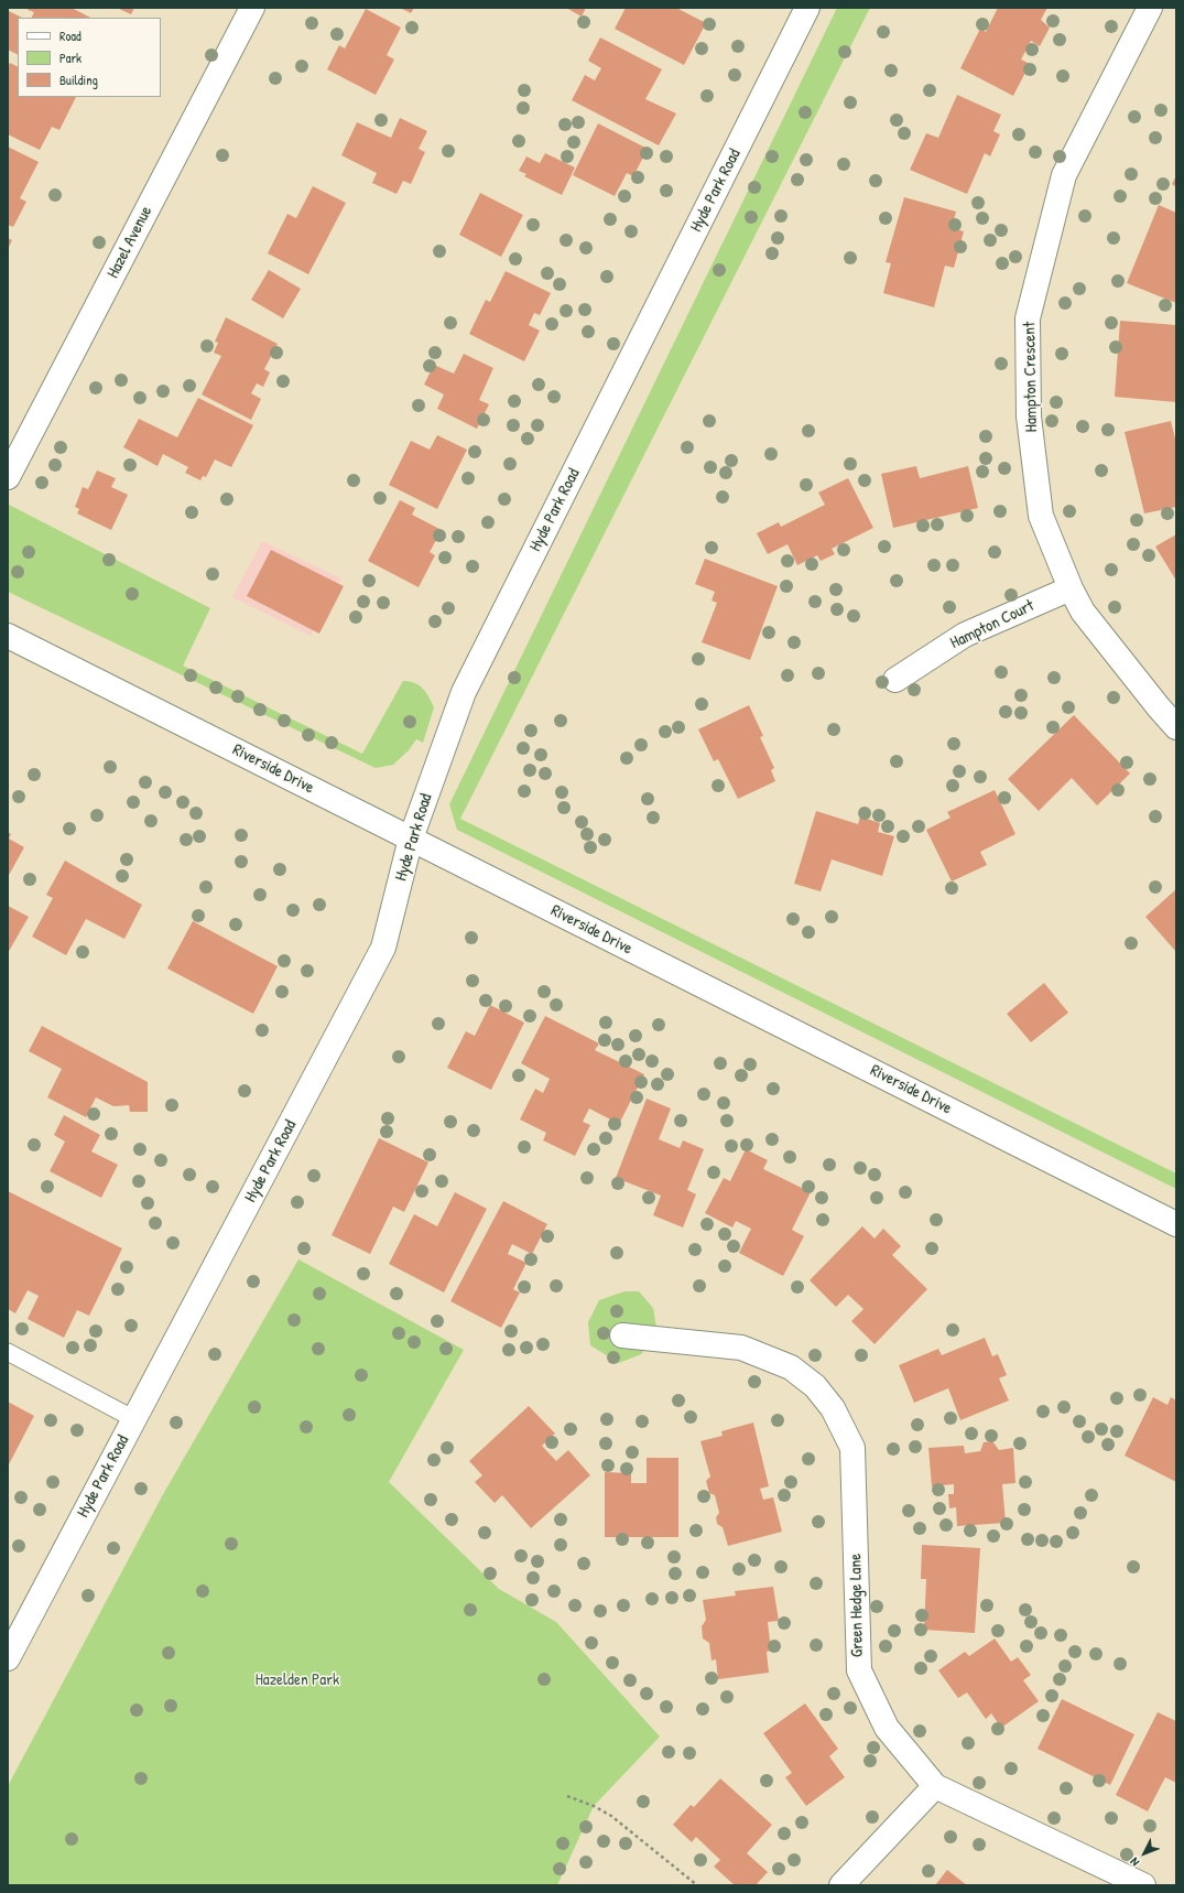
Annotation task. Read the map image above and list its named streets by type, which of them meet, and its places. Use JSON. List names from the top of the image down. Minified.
{"streets":{"street":["Hyde Park Road","Hazel Avenue","Hampton Crescent","Hampton Court","Riverside Drive","Green Hedge Lane"]},"crossings":[["Hyde Park Road","Riverside Drive"],["Hampton Crescent","Hampton Court"]],"parks":["Hazelden Park"],"legend":["Road","Park","Building"],"north":"bottom left"}
